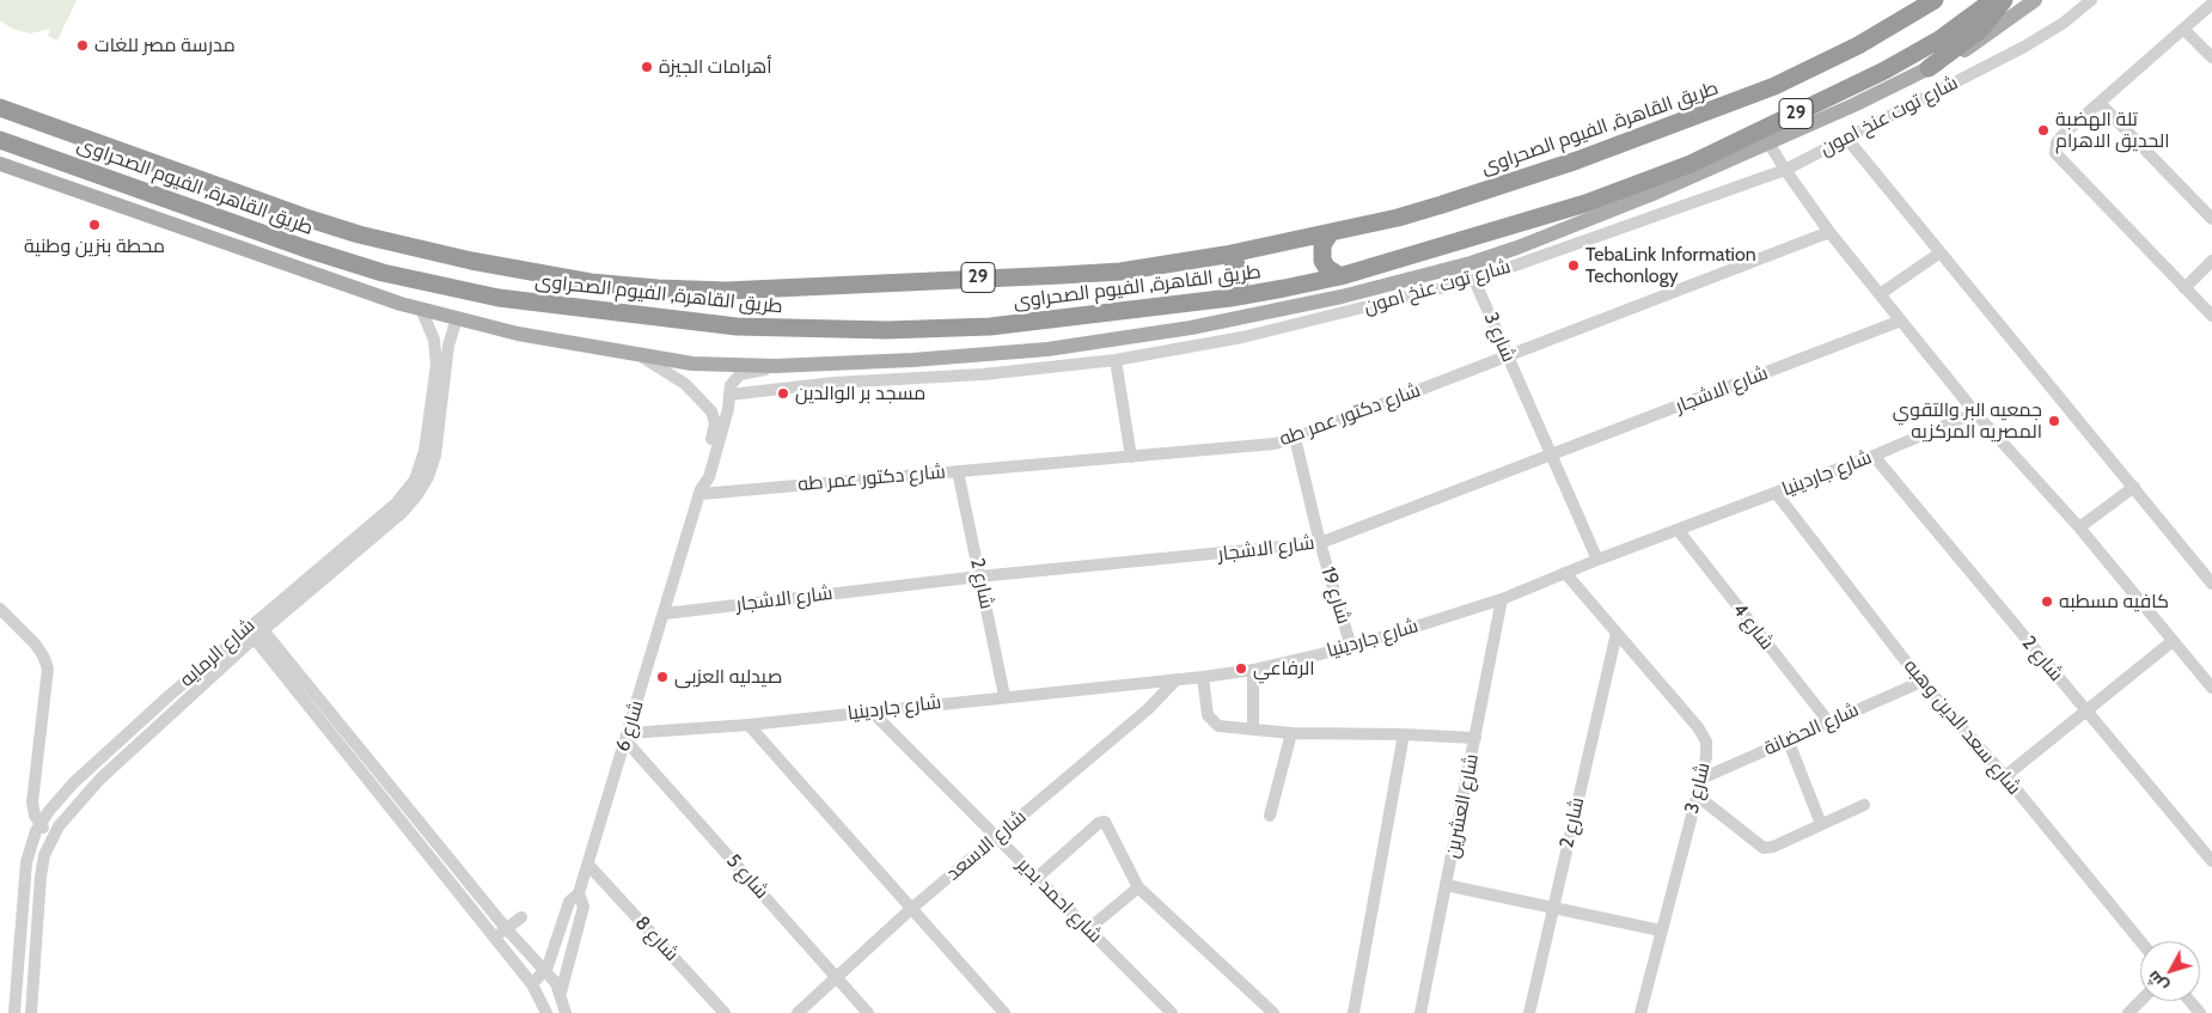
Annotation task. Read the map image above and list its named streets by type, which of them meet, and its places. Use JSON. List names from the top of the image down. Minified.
{"streets":{"highway":["29","طريق القاهرة, الفيوم الصحراوى"],"street":["شارع توت عنخ امون","شارع 3","شارع الاشجار","شارع دكتور عمر طه","شارع جاردينيا","شارع 2","شارع 19","شارع 4","شارع الرمايه","شارع 6","شارع سعد الدين وهبه","شارع الحضانة","شارع العشرين","شارع الاسعد","شارع 5","شارع احمد بدير","شارع 8"]},"crossings":[["شارع توت عنخ امون","شارع 3"],["شارع توت عنخ امون","شارع 6"],["شارع 3","شارع الاشجار"],["شارع 3","شارع دكتور عمر طه"],["شارع 3","شارع جاردينيا"],["شارع 3","شارع 2"],["شارع 3","شارع الحضانة"],["شارع الاشجار","شارع 2"],["شارع الاشجار","شارع 19"],["شارع الاشجار","شارع 6"],["شارع دكتور عمر طه","شارع 2"],["شارع دكتور عمر طه","شارع 19"],["شارع دكتور عمر طه","شارع 6"],["شارع جاردينيا","شارع 2"],["شارع جاردينيا","شارع 19"],["شارع جاردينيا","شارع 4"],["شارع جاردينيا","شارع 6"],["شارع جاردينيا","شارع سعد الدين وهبه"],["شارع جاردينيا","شارع العشرين"],["شارع جاردينيا","شارع الاسعد"],["شارع جاردينيا","شارع 5"],["شارع جاردينيا","شارع احمد بدير"],["شارع 4","شارع الحضانة"],["شارع 6","شارع 5"],["شارع 6","شارع 8"],["شارع سعد الدين وهبه","شارع الحضانة"],["شارع الاسعد","شارع 5"],["شارع الاسعد","شارع احمد بدير"]],"places":["مدرسة مصر للغات","أهرامات الجيزة","تلة الهضبة الحديق الاهرام","محطة بنزين وطنية","TebaLink Information Techonlogy","مسجد بر الوالدين","جمعيه البر والتقوي المصريه المركزيه","كافيه مسطبه","الرفاعي","صيدليه العزبى"],"north":"bottom left"}
